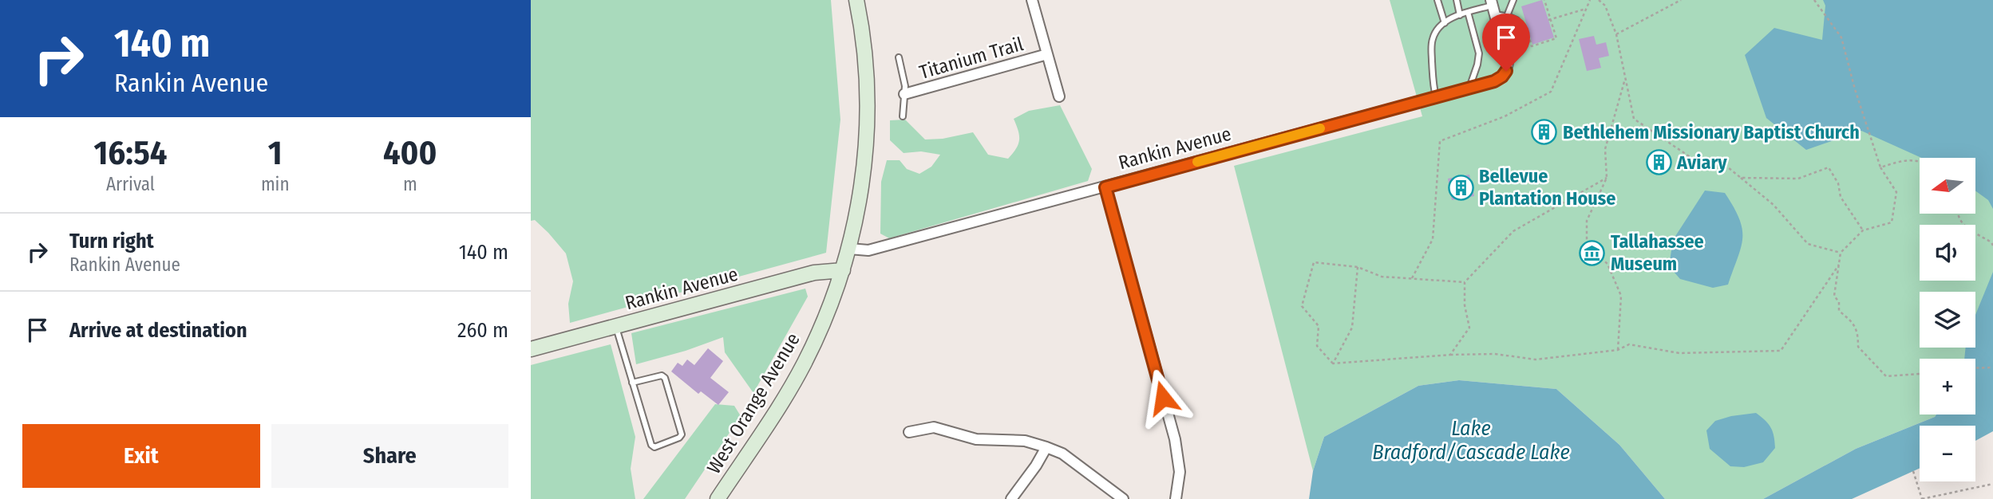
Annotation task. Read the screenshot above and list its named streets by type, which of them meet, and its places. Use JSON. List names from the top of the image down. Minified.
{"streets":{"main road":["Rankin Avenue","West Orange Avenue"],"street":["Titanium Trail"]},"crossings":[["Rankin Avenue","West Orange Avenue"]],"water":["Lake Bradford/Cascade Lake"],"places":{"building":["Bethlehem Missionary Baptist Church","Aviary","Bellevue Plantation House"],"museum":["Tallahassee Museum"]},"north":"left","page":{"turn":["140 m","Rankin Avenue"],"eta":["16:54","Arrival","1","min","400","m"],"map_buttons":["+","−"],"list":[{"name":"Turn right","note":"Rankin Avenue","value":"140 m"},{"name":"Arrive at destination","value":"260 m"}],"buttons":["Exit","Share"]}}
